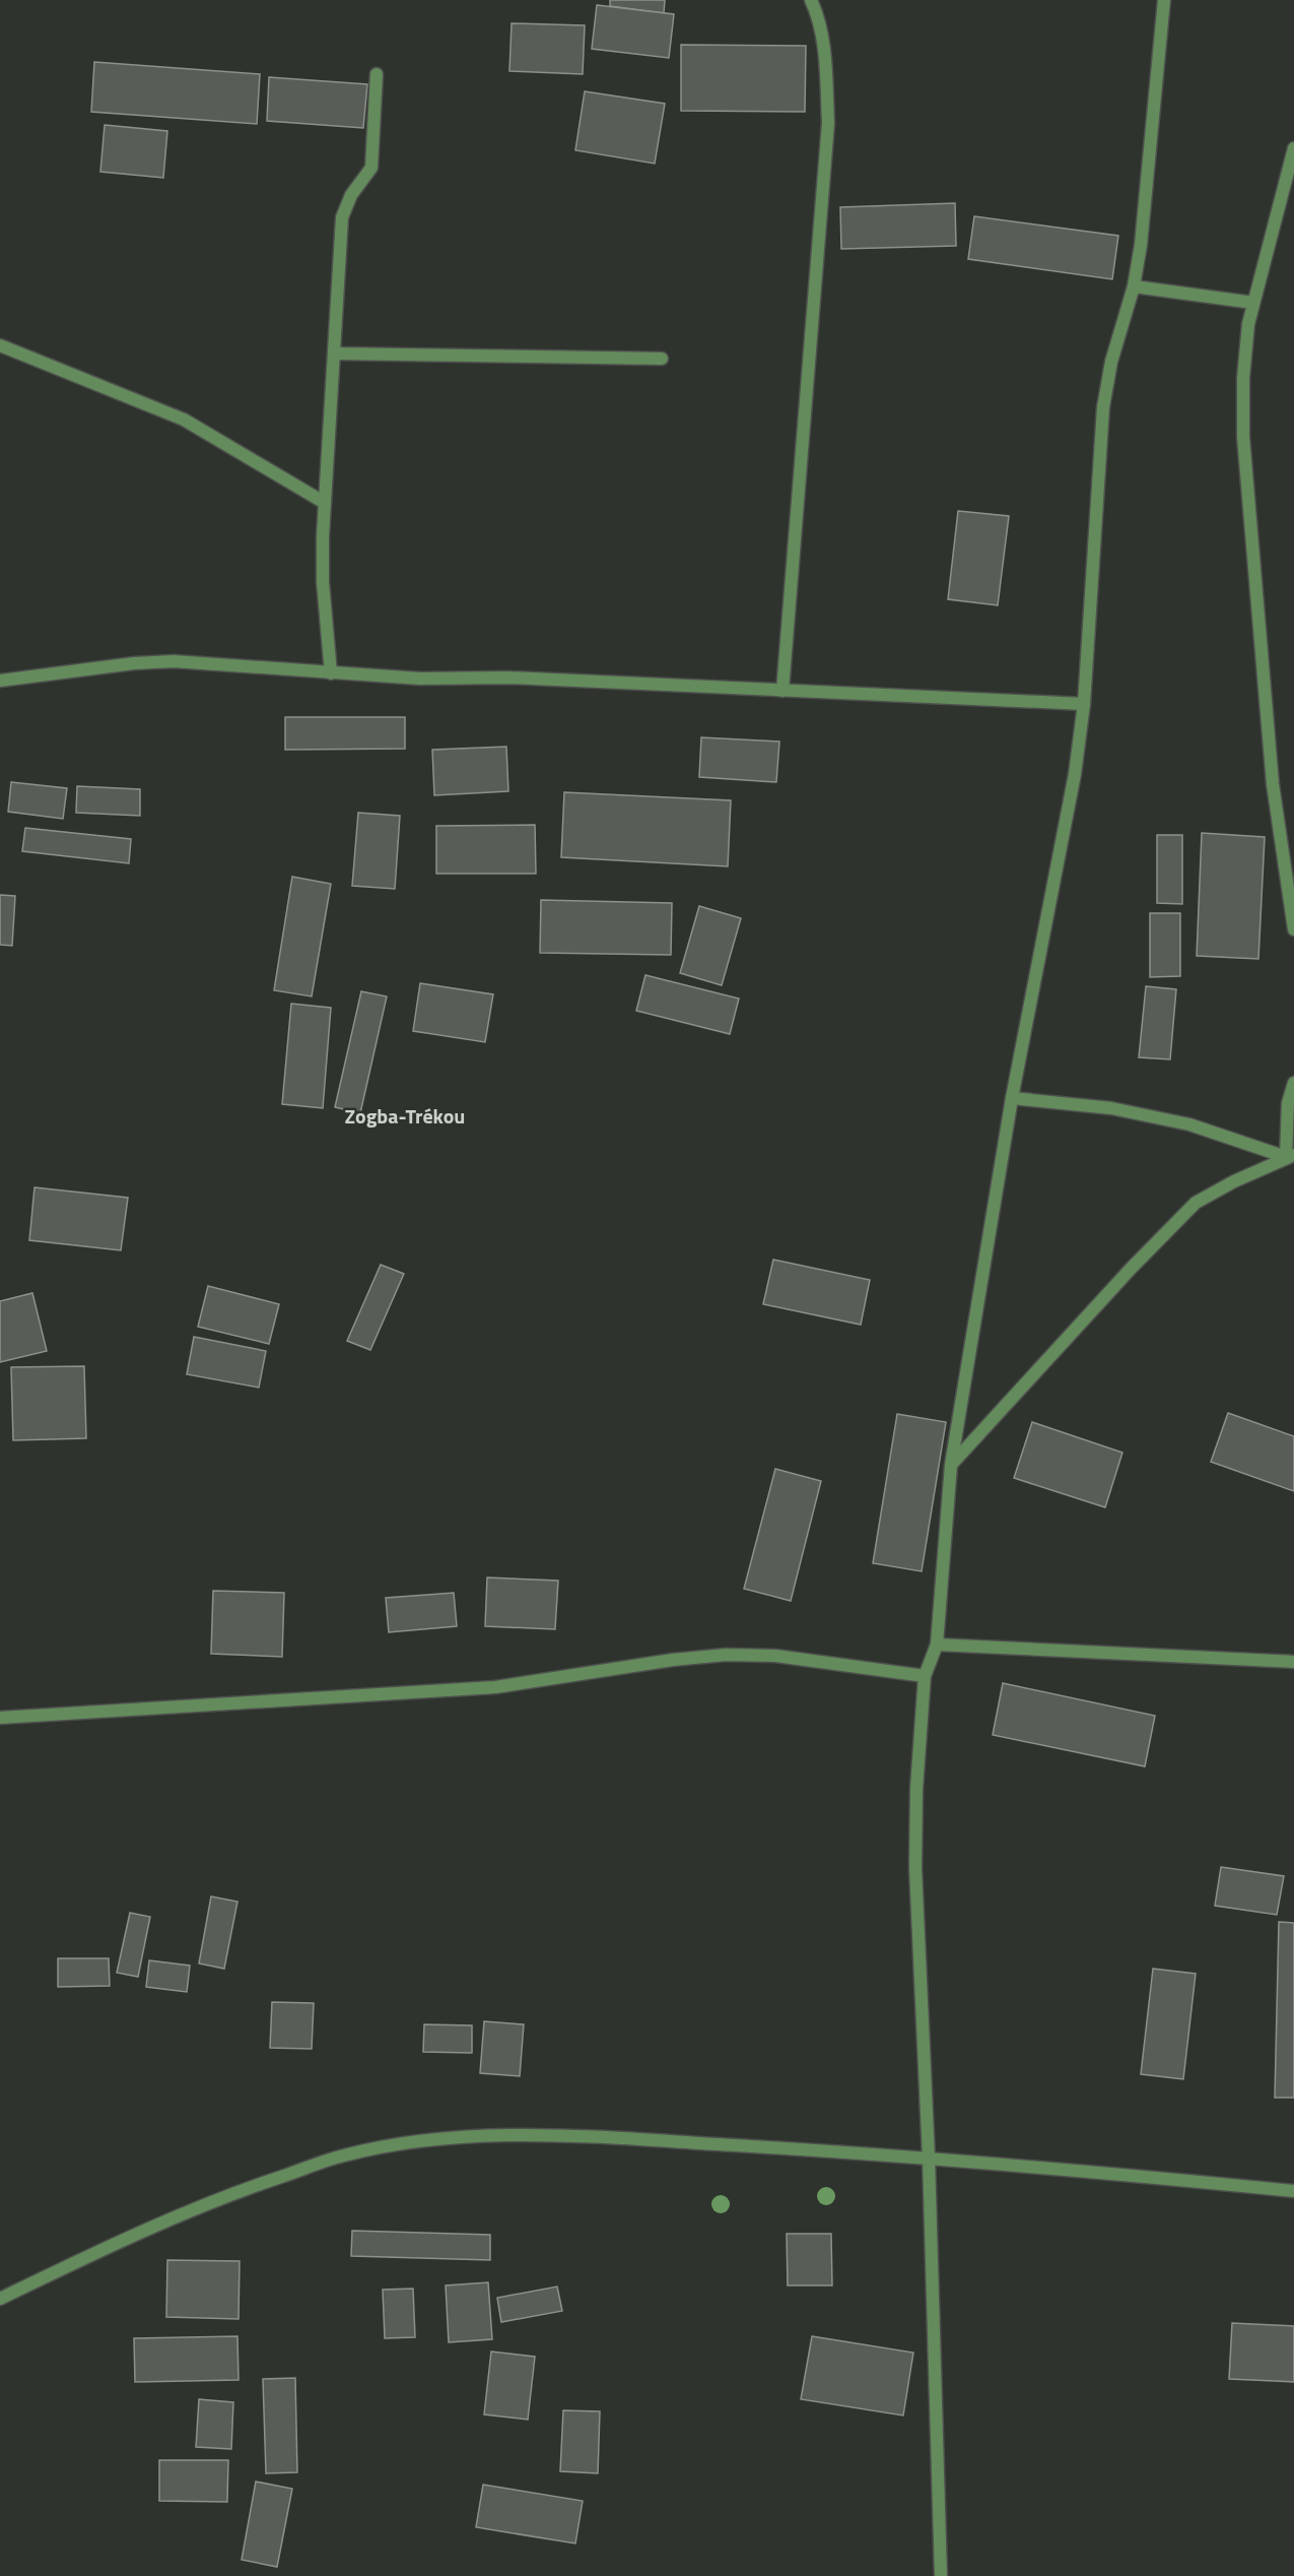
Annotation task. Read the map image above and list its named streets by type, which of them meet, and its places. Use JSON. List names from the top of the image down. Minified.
{"districts":["Zogba-Trékou"]}
